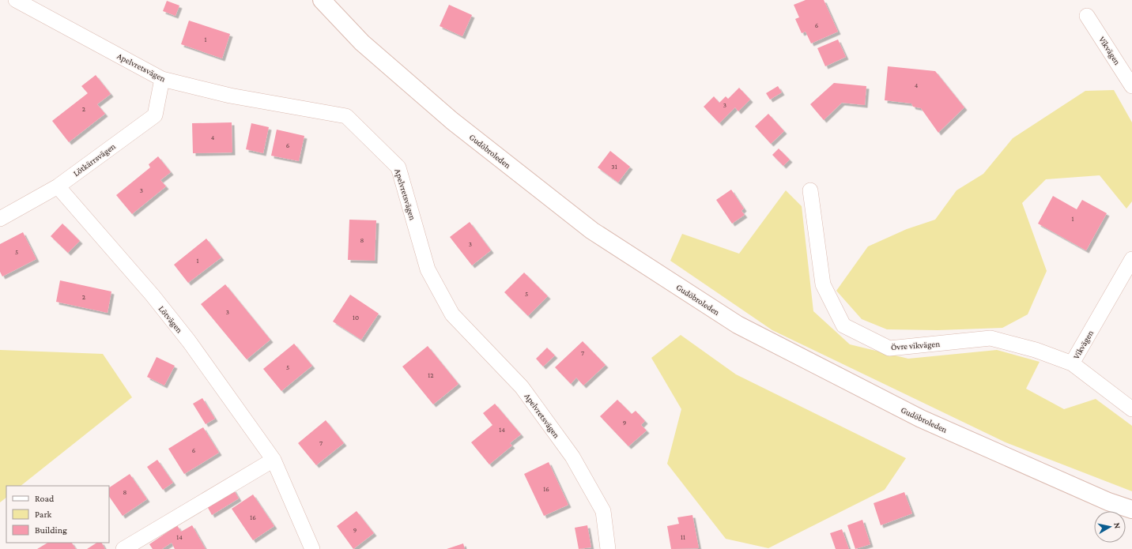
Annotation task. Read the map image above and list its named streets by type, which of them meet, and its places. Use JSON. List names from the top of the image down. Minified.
{"streets":{"main road":["Gudöbroleden"],"street":["Vikvägen","Apelvretsvägen","Lötkärrsvägen","Lötvägen","Övre vikvägen"]},"crossings":[["Vikvägen","Övre vikvägen"],["Apelvretsvägen","Lötkärrsvägen"],["Lötkärrsvägen","Lötvägen"]],"house_numbers":["6","1","4","3","2","4","6","31","3","1","8","3","5","1","5","2","3","10","7","5","12","9","14","7","6","16","8","16","9","14","11"],"legend":["Road","Park","Building"],"north":"right"}
